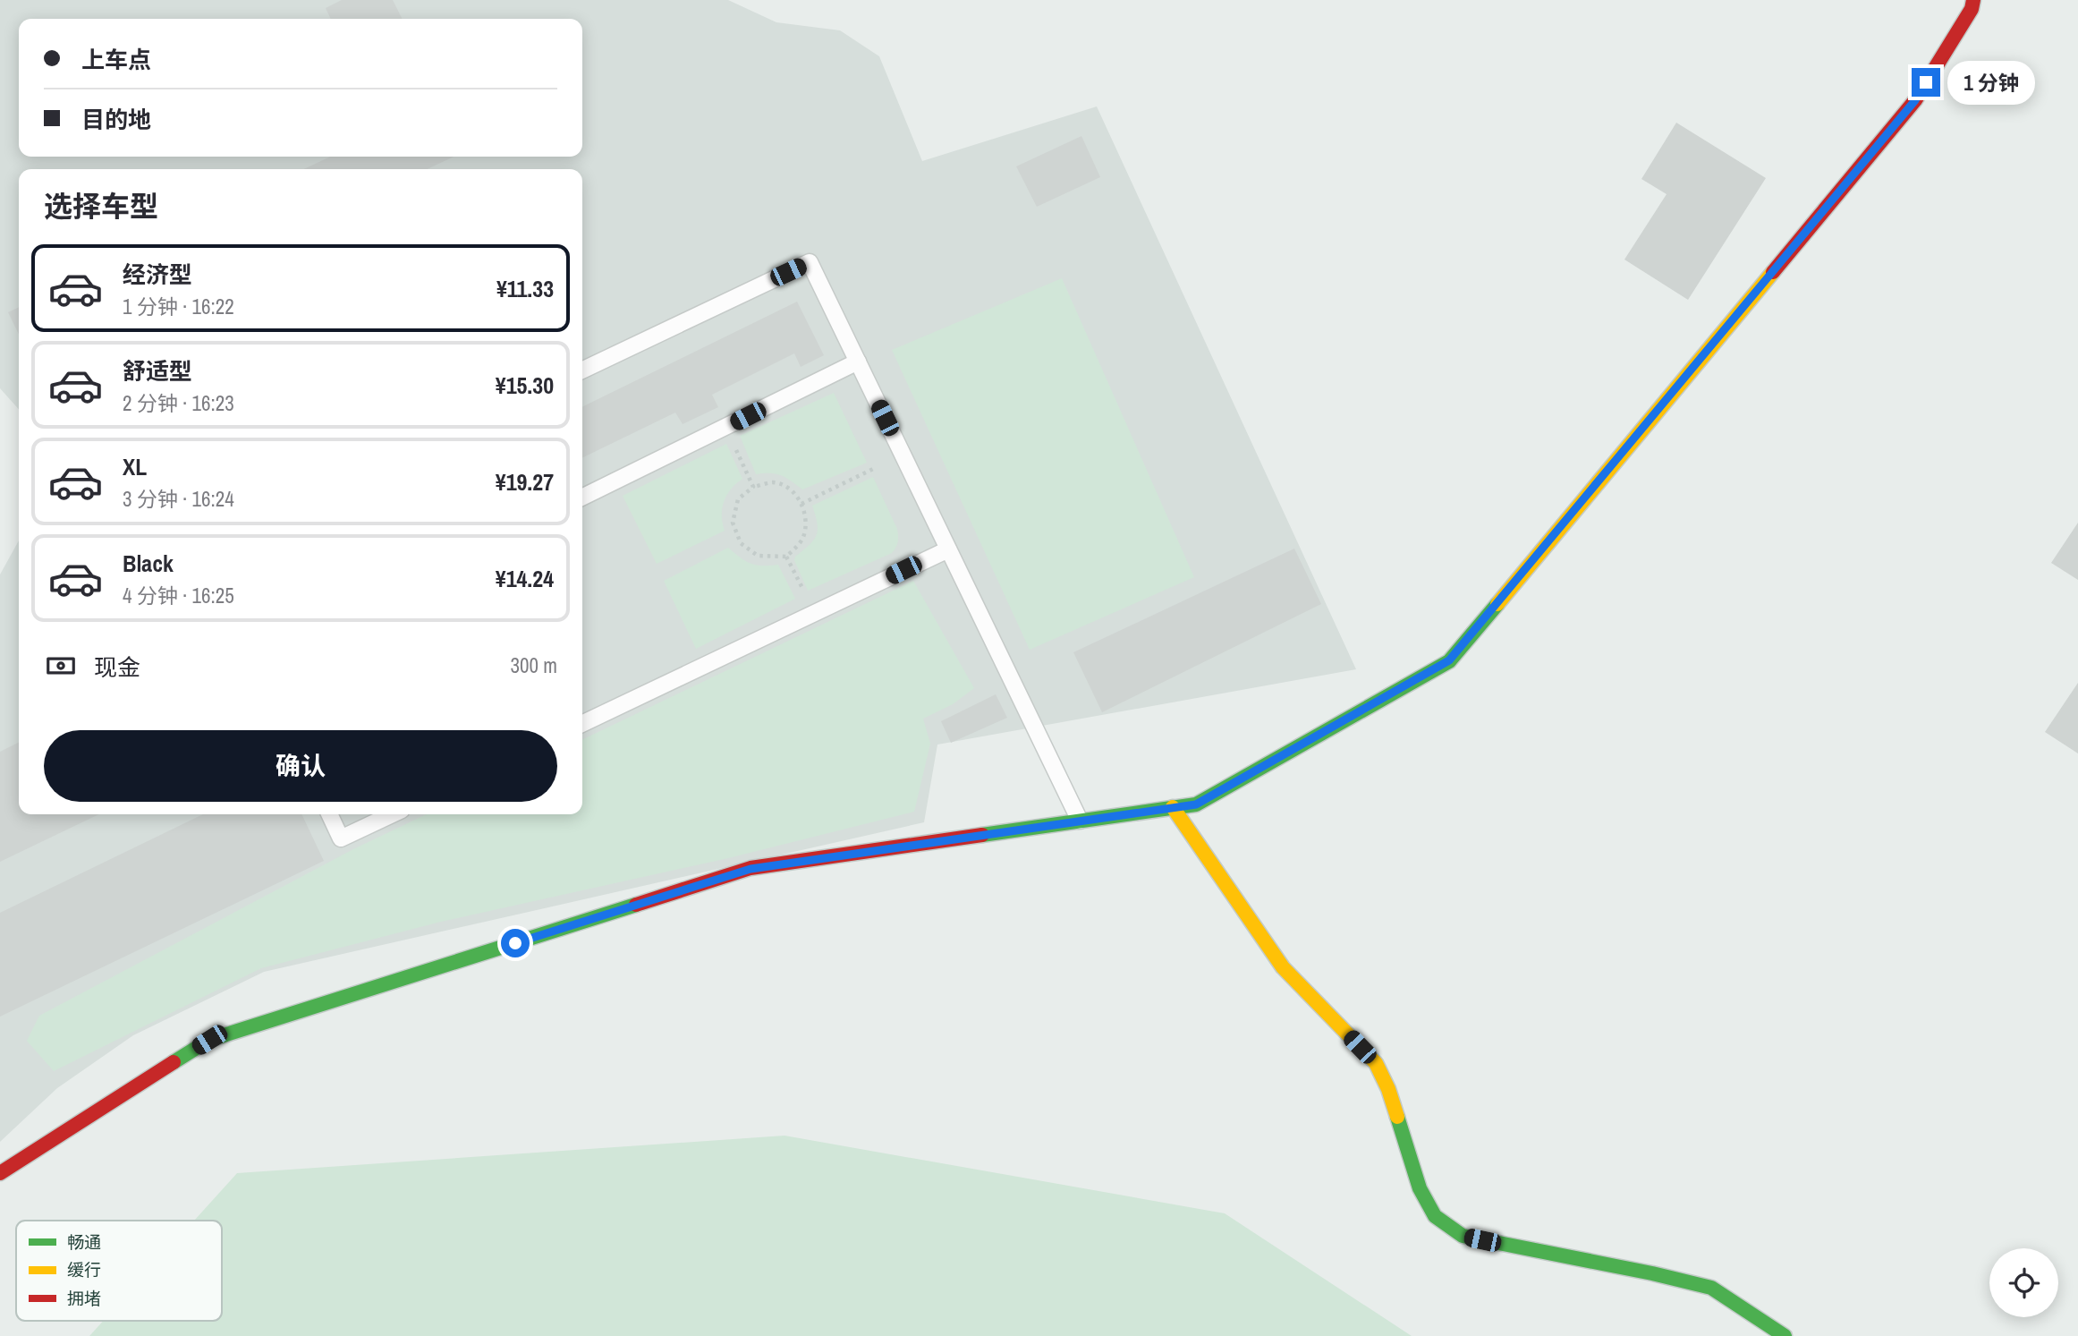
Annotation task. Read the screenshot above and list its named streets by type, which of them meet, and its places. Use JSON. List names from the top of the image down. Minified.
{"legend":["畅通","缓行","拥堵"],"page":{"banner":["上车点","目的地"],"bubble":"1 分钟","heading":"选择车型","list":[{"name":"经济型","note":"1 分钟 · 16:22","value":"¥11.33"},{"name":"舒适型","note":"2 分钟 · 16:23","value":"¥15.30"},{"name":"XL","note":"3 分钟 · 16:24","value":"¥19.27"},{"name":"Black","note":"4 分钟 · 16:25","value":"¥14.24"}],"pay":["现金","300 m"],"buttons":"确认"}}
